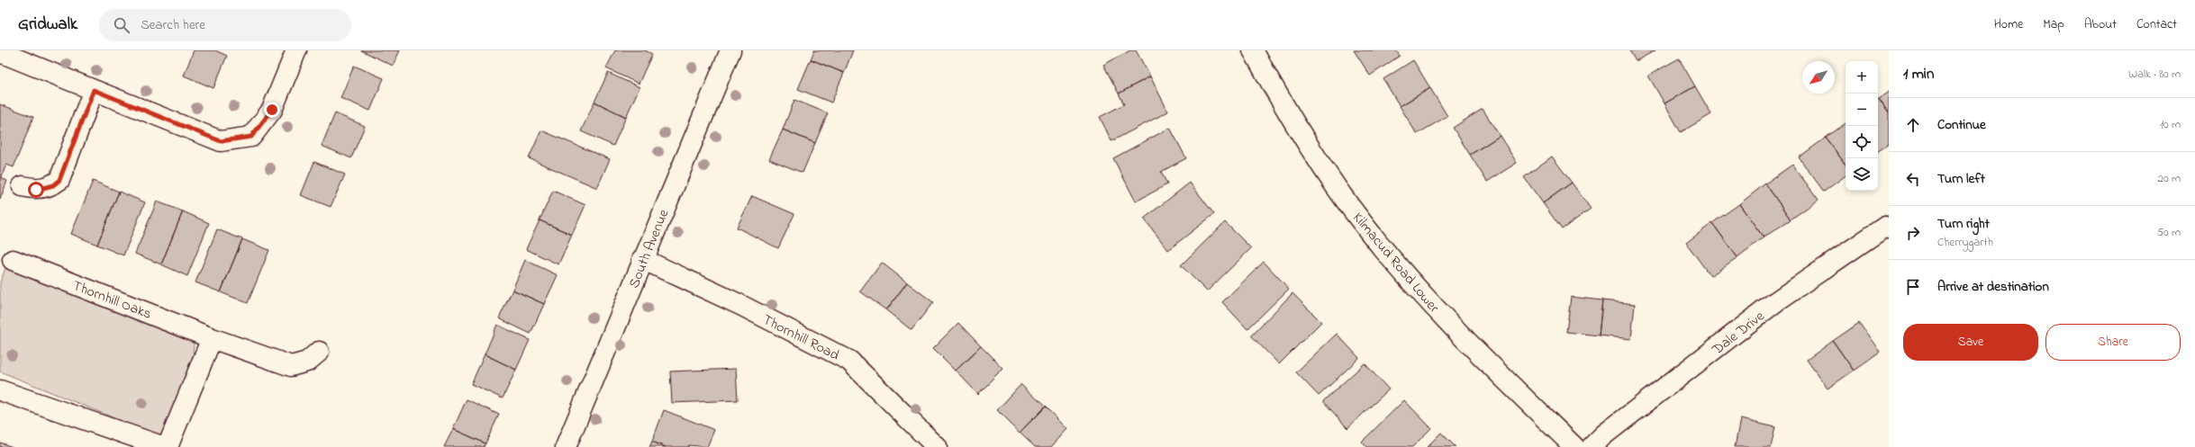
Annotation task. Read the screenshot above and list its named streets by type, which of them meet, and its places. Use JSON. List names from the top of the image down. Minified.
{"streets":{"street":["South Avenue","Kilmacud Road Lower","Thornhill Oaks","Dale Drive","Thornhill Road"]},"crossings":[["South Avenue","Thornhill Road"]],"north":"bottom left","page":{"header":"Gridwalk","search":"Search here","nav":["Home","Map","About","Contact"],"heading":["1 min","Walk · 80 m"],"map_buttons":["+","−"],"list":[["Continue","10 m"],["Turn left","20 m"],["Turn right","Cherrygarth","50 m"],"Arrive at destination"],"buttons":["Save","Share"]}}
